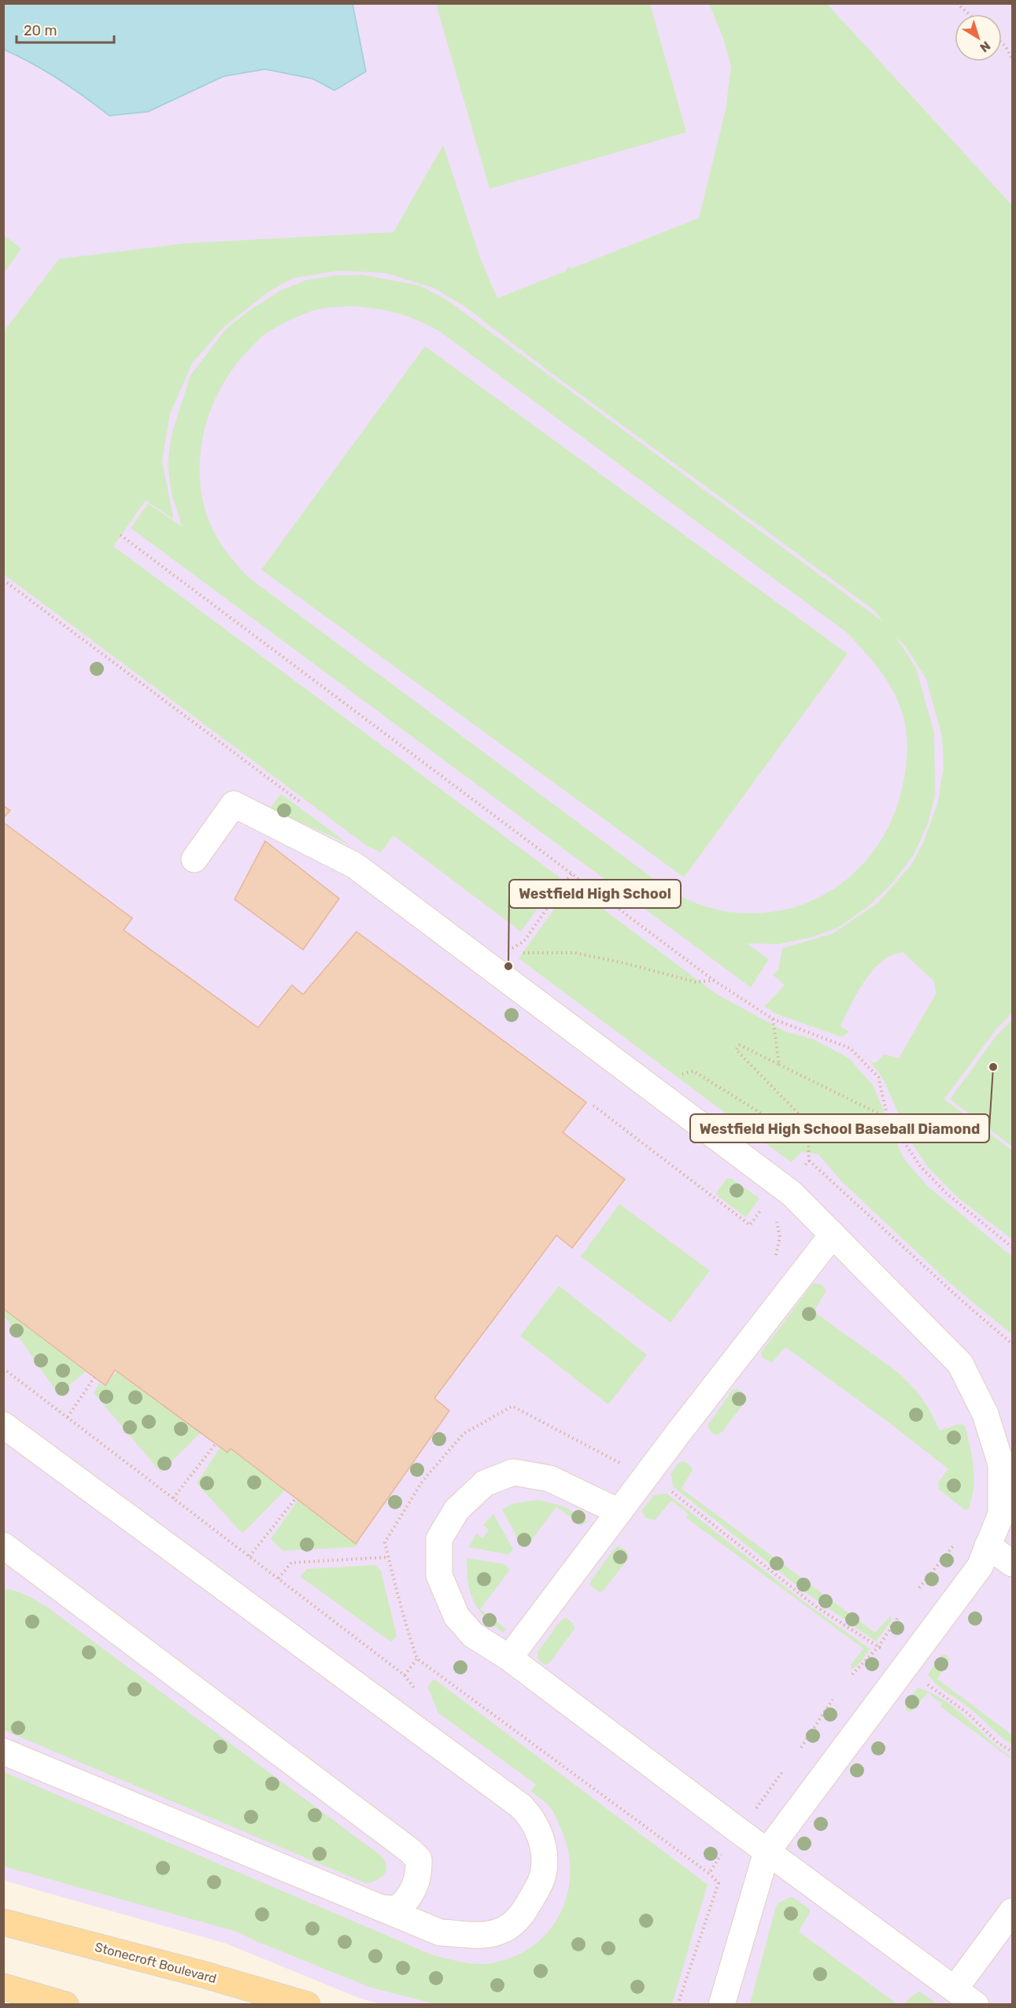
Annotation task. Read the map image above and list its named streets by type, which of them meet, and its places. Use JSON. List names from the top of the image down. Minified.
{"streets":{"main road":["Stonecroft Boulevard"]},"places":["Westfield High School","Westfield High School Baseball Diamond"],"scale_bar":"20 m","north":"bottom right"}
